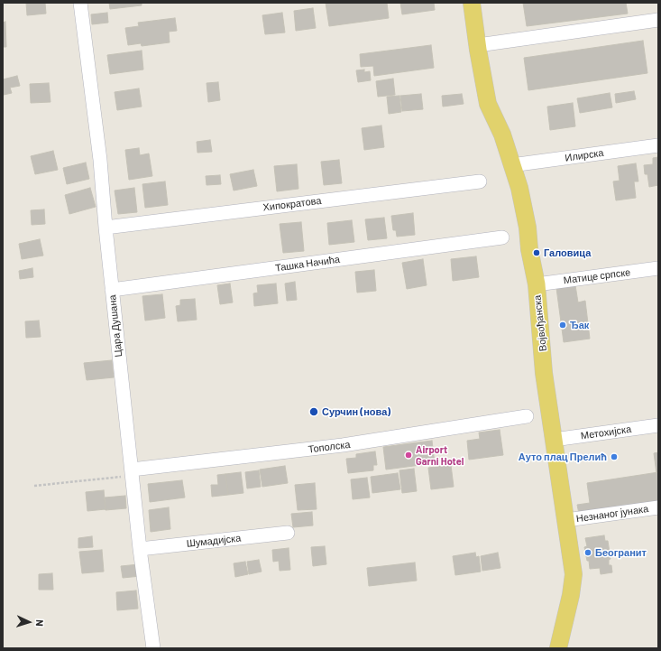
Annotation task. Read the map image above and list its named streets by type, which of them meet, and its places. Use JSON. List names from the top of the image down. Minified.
{"streets":{"main road":["Војвођанска"],"street":["Илирска","Хипократова","Ташка Начића","Матице српске","Цара Душана","Метохијска","Тополска","Незнаног јунака","Шумадијска"]},"crossings":[["Илирска","Војвођанска"],["Хипократова","Цара Душана"],["Ташка Начића","Цара Душана"],["Матице српске","Војвођанска"],["Војвођанска","Метохијска"],["Војвођанска","Незнаног јунака"],["Цара Душана","Тополска"],["Цара Душана","Шумадијска"]],"places":["Галовица","Ђак","Сурчин (нова)","Airport Garni Hotel","Ауто плац Прелић","Београнит"],"north":"right"}
